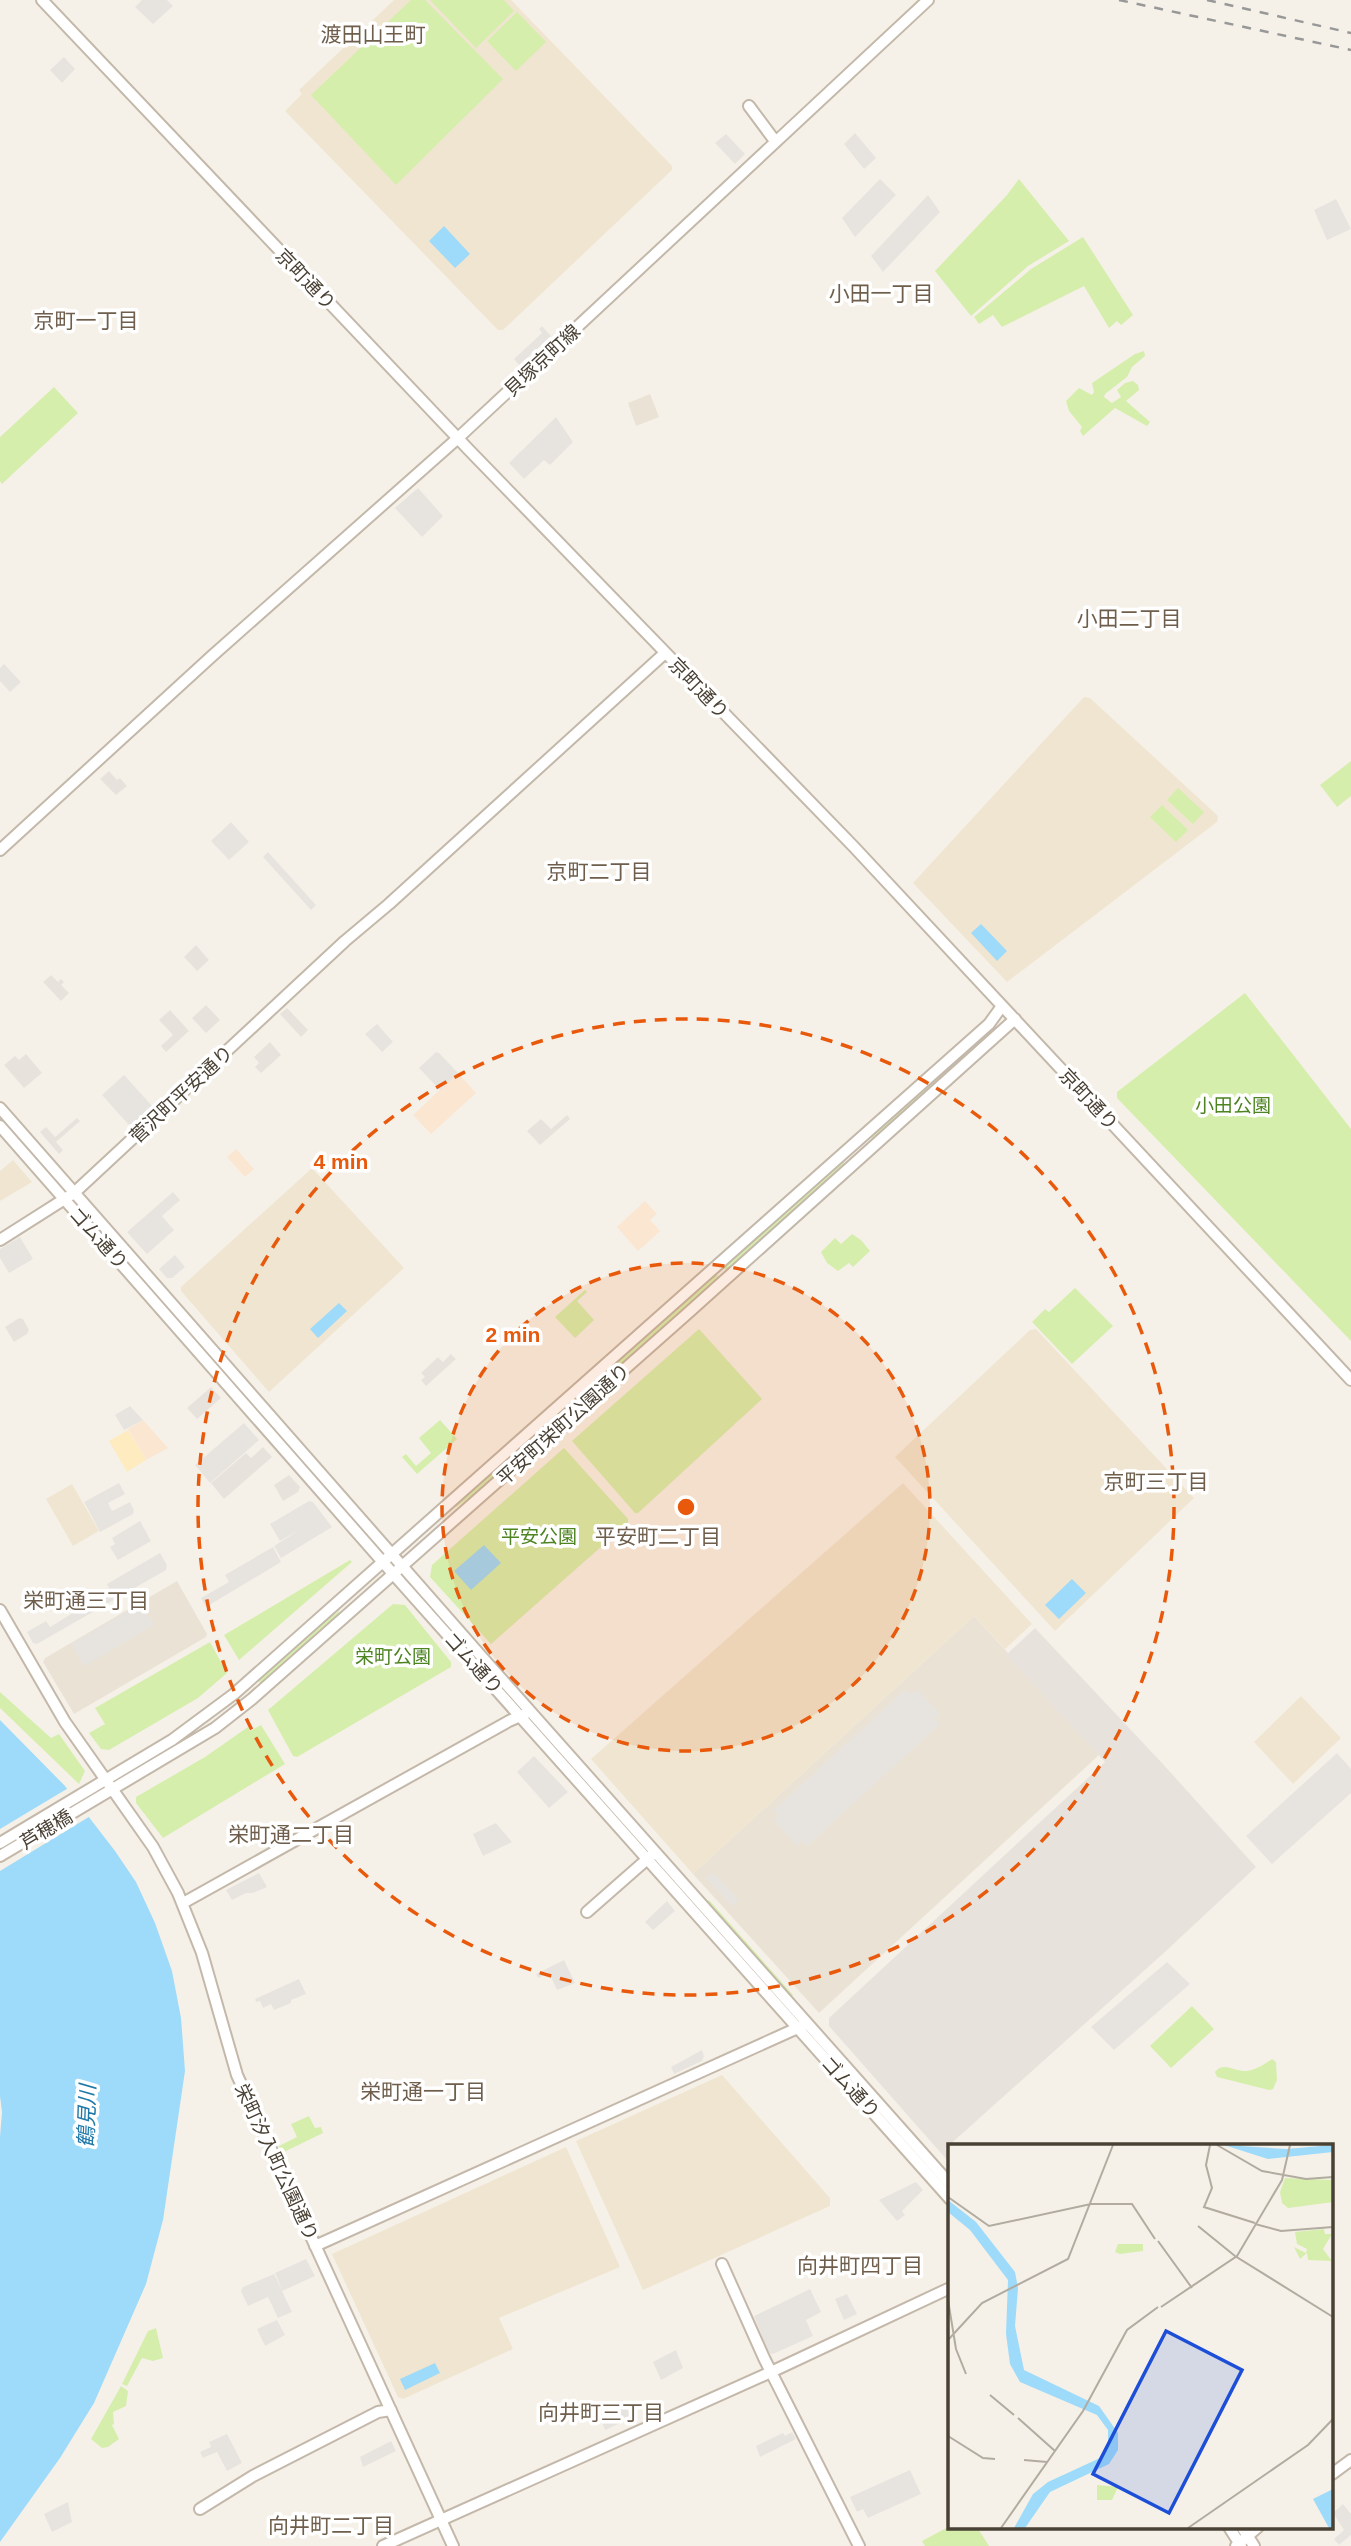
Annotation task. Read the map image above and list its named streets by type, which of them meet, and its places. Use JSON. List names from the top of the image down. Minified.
{"streets":{"street":["京町通り","貝塚京町線","菅沢町平安通り","ゴム通り","平安町栄町公園通り","芦穂橋","栄町汐入町公園通り"]},"crossings":[["京町通り","貝塚京町線"],["京町通り","菅沢町平安通り"],["京町通り","平安町栄町公園通り"],["菅沢町平安通り","ゴム通り"],["ゴム通り","平安町栄町公園通り"],["平安町栄町公園通り","芦穂橋"],["平安町栄町公園通り","栄町汐入町公園通り"]],"districts":["渡田山王町","小田一丁目","京町一丁目","小田二丁目","京町二丁目","京町三丁目","平安町二丁目","栄町通三丁目","栄町通二丁目","栄町通一丁目","向井町四丁目","向井町三丁目","向井町二丁目"],"water":["鶴見川"],"parks":["小田公園","平安公園","栄町公園"],"rings":["4 min","2 min"]}
